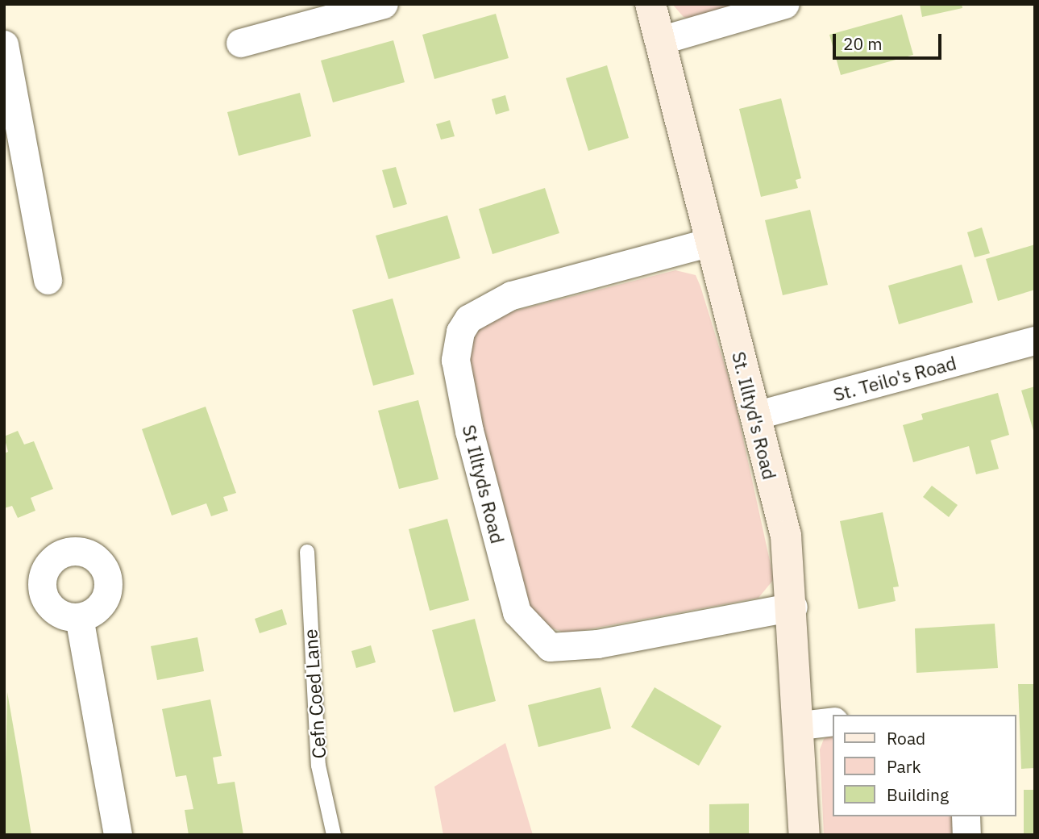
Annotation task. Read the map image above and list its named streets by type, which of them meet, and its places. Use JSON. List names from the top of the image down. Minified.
{"streets":{"street":["St. Teilo's Road","St. Illtyd's Road","St Illtyds Road"],"lane":["Cefn Coed Lane"]},"crossings":[["St. Teilo's Road","St. Illtyd's Road"],["St. Illtyd's Road","St Illtyds Road"]],"legend":["Road","Park","Building"],"scale_bar":"20 m"}
